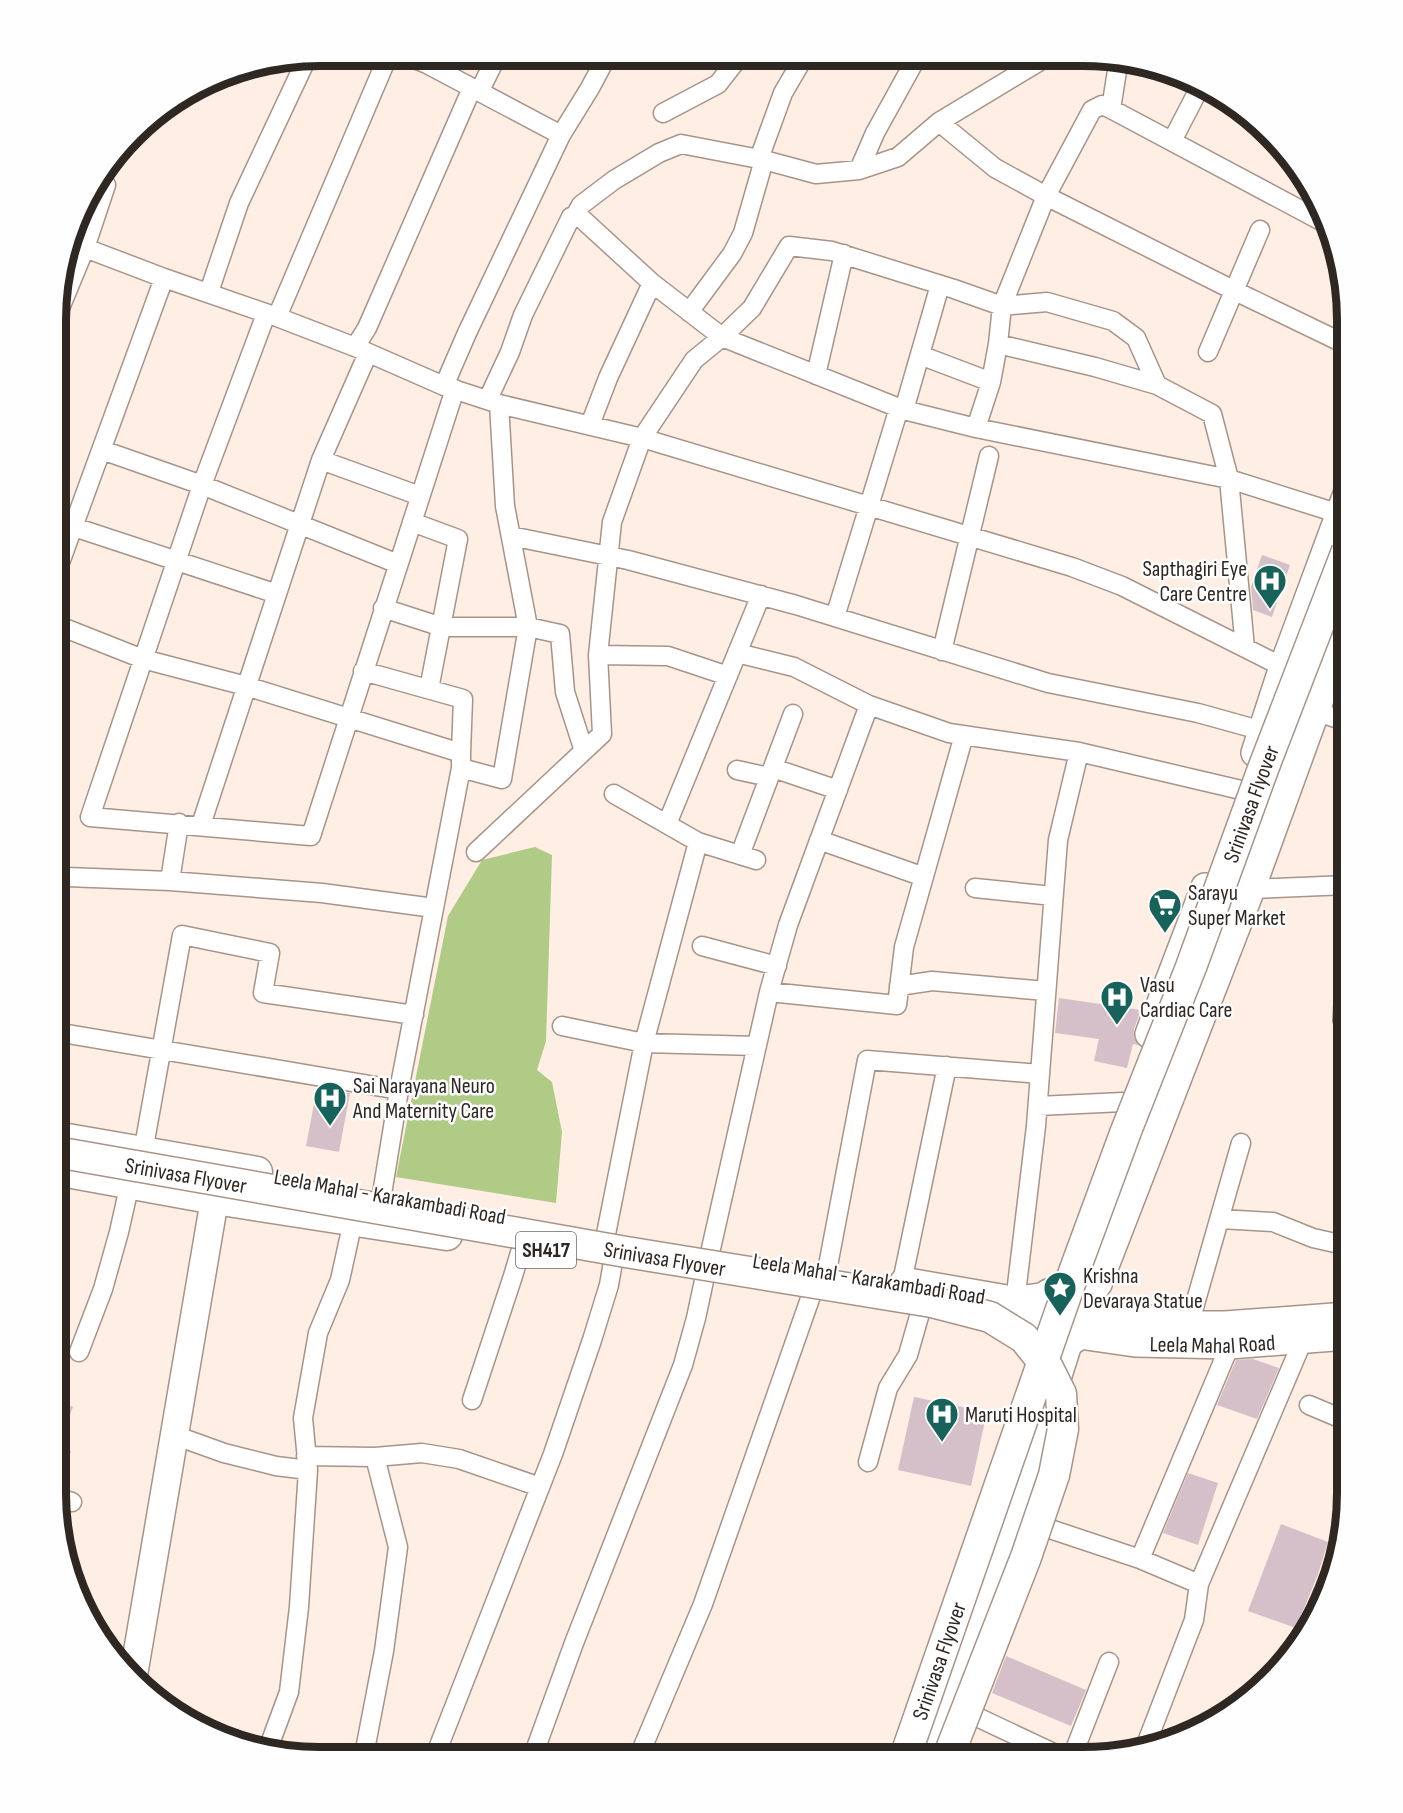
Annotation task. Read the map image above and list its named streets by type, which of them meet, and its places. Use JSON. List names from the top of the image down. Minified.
{"streets":{"main road":["Srinivasa Flyover","Leela Mahal - Karakambadi Road","SH417"],"street":["Leela Mahal Road"]},"crossings":[["Leela Mahal - Karakambadi Road","Leela Mahal Road"]],"places":{"hospital":["Sapthagiri Eye Care Centre","Vasu Cardiac Care","Sai Narayana Neuro And Maternity Care","Maruti Hospital"],"supermarket":["Sarayu Super Market"],"place":["Krishna Devaraya Statue"]}}
